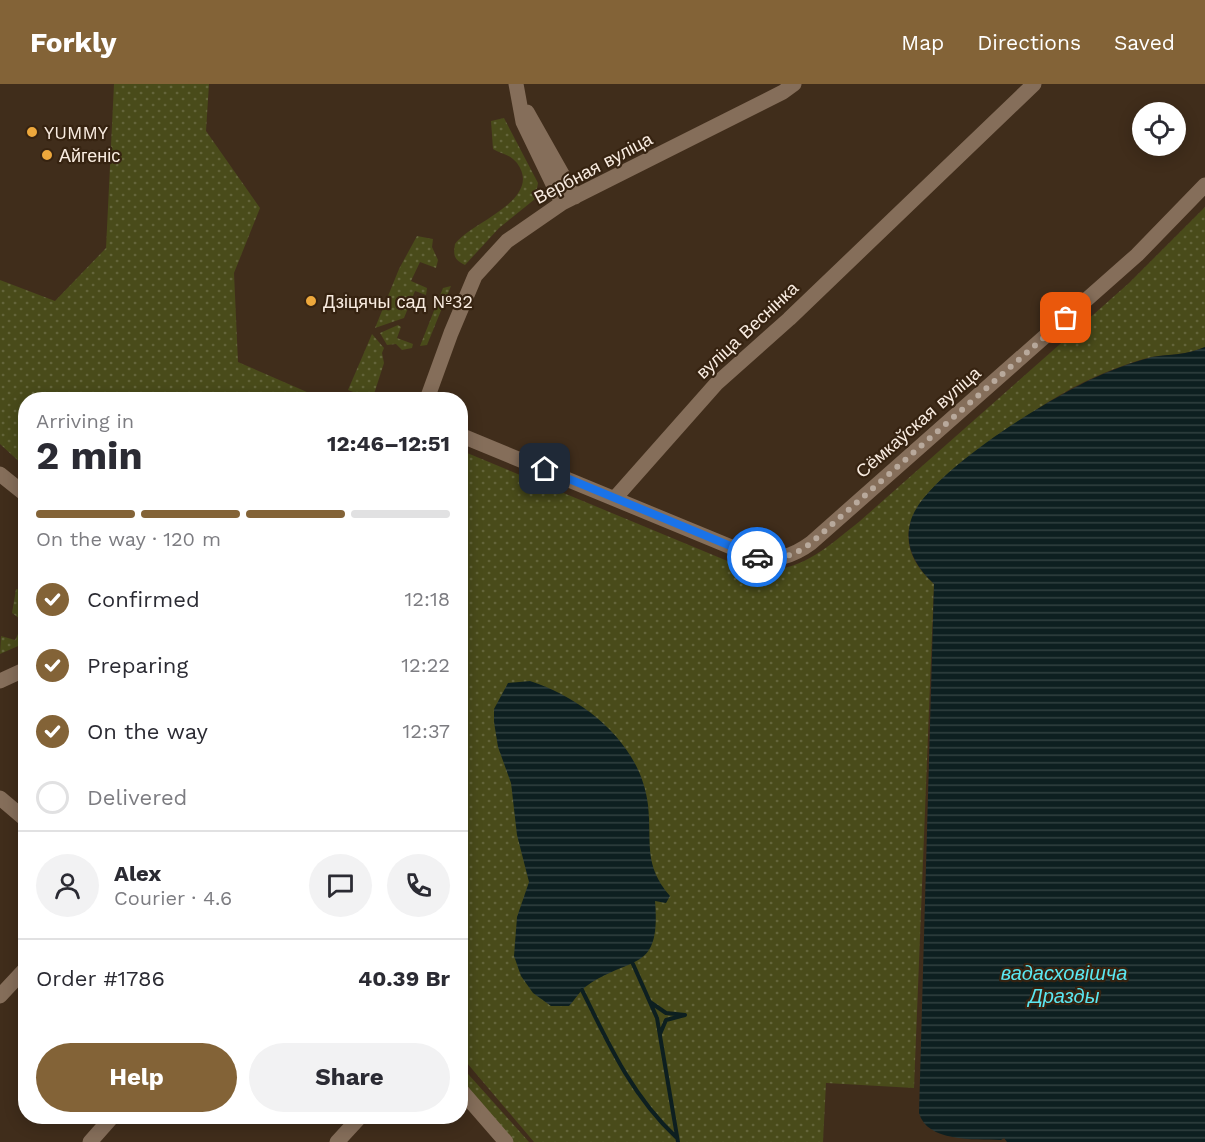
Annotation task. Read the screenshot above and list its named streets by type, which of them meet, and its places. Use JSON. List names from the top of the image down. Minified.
{"streets":{"street":["Вербная вуліца","вуліца Веснінка","Сёмкаўская вуліца"]},"crossings":[["вуліца Веснінка","Сёмкаўская вуліца"]],"water":["вадасховішча Дразды"],"places":["YUMMY","Айгеніс","Дзіцячы сад №32"],"page":{"header":"Forkly","nav":["Map","Directions","Saved"],"heading":["2 min","Arriving in","12:46–12:51"],"panel":["Alex","Courier · 4.6","Order #1786","40.39 Br"],"bar":"On the way · 120 m","list":[["Confirmed","12:18"],["Preparing","12:22"],["On the way","12:37"],"Delivered"],"buttons":["Help","Share"]}}
